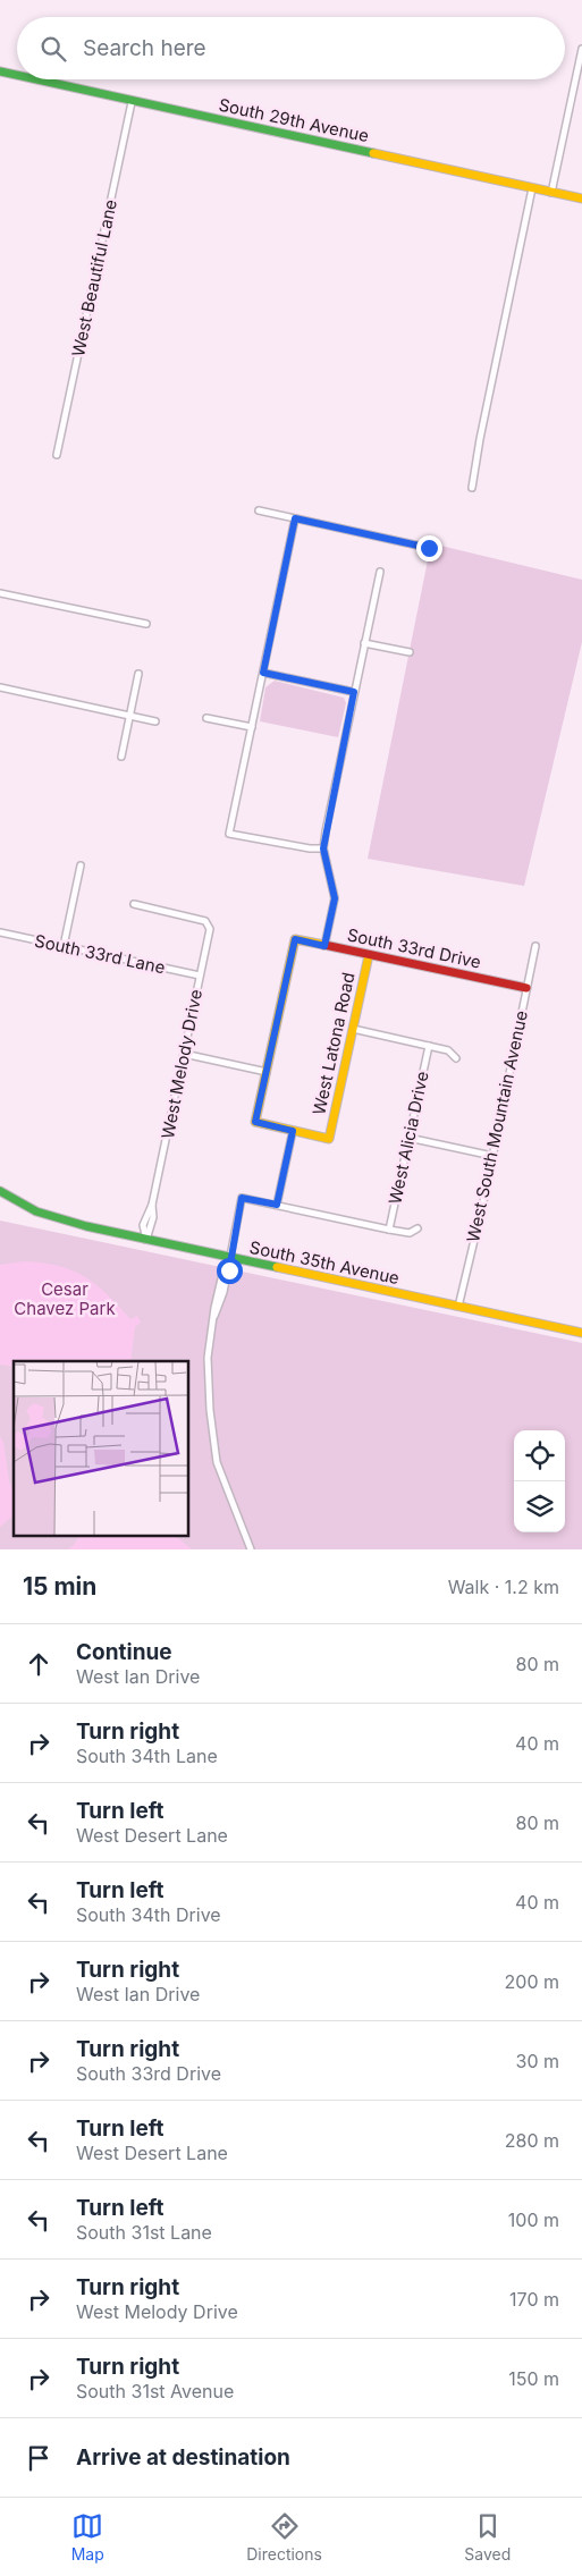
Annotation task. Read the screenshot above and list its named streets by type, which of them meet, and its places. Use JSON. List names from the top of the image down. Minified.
{"streets":{"street":["South 29th Avenue","West Beautiful Lane","South 33rd Drive","South 33rd Lane","West Latona Road","West Melody Drive","West South Mountain Avenue","West Alicia Drive","South 35th Avenue"]},"crossings":[["South 29th Avenue","West Beautiful Lane"],["South 33rd Drive","West Latona Road"],["South 33rd Drive","West South Mountain Avenue"],["South 33rd Lane","West Melody Drive"],["West Melody Drive","South 35th Avenue"],["West South Mountain Avenue","South 35th Avenue"]],"parks":["Cesar Chavez Park"],"page":{"search":"Search here","heading":["15 min","Walk · 1.2 km"],"list":[["Continue","West Ian Drive","80 m"],["Turn right","South 34th Lane","40 m"],["Turn left","West Desert Lane","80 m"],["Turn left","South 34th Drive","40 m"],["Turn right","West Ian Drive","200 m"],["Turn right","South 33rd Drive","30 m"],["Turn left","West Desert Lane","280 m"],["Turn left","South 31st Lane","100 m"],["Turn right","West Melody Drive","170 m"],["Turn right","South 31st Avenue","150 m"],"Arrive at destination"],"nav":["Map","Directions","Saved"]}}
